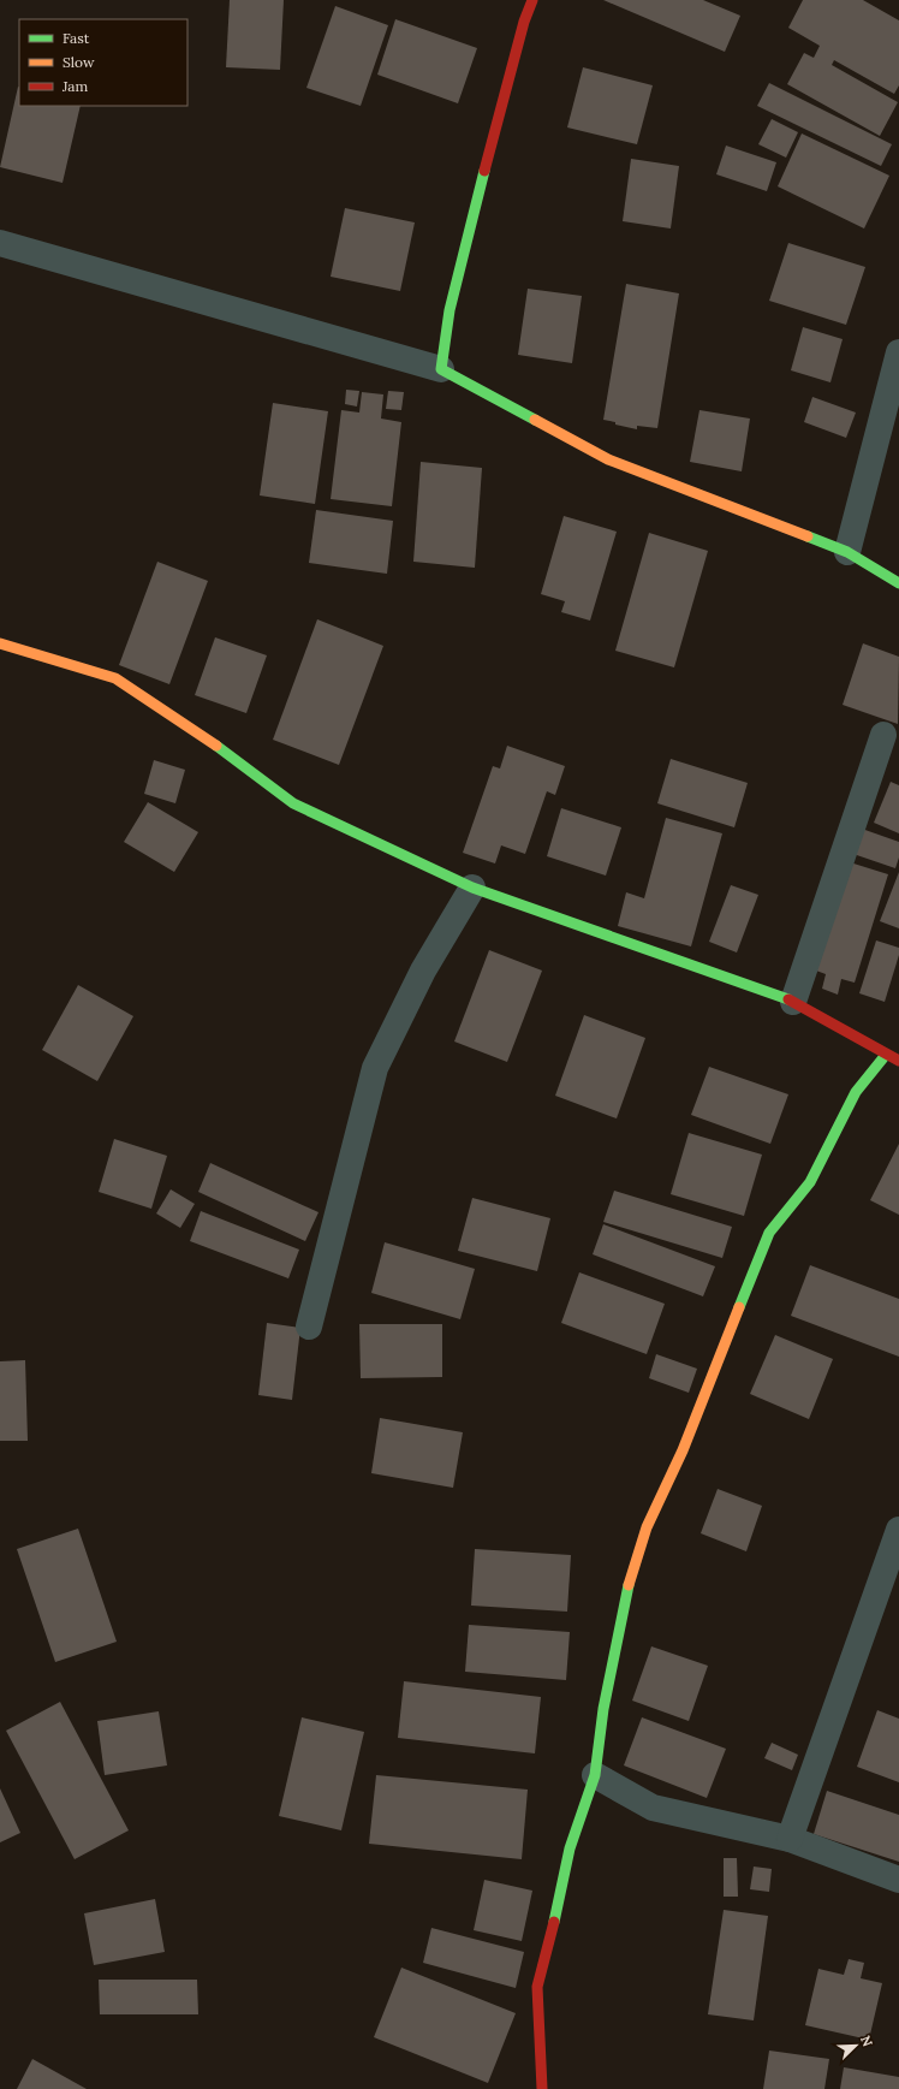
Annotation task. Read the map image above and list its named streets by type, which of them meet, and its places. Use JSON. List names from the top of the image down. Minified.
{"legend":["Fast","Slow","Jam"],"north":"top right"}
